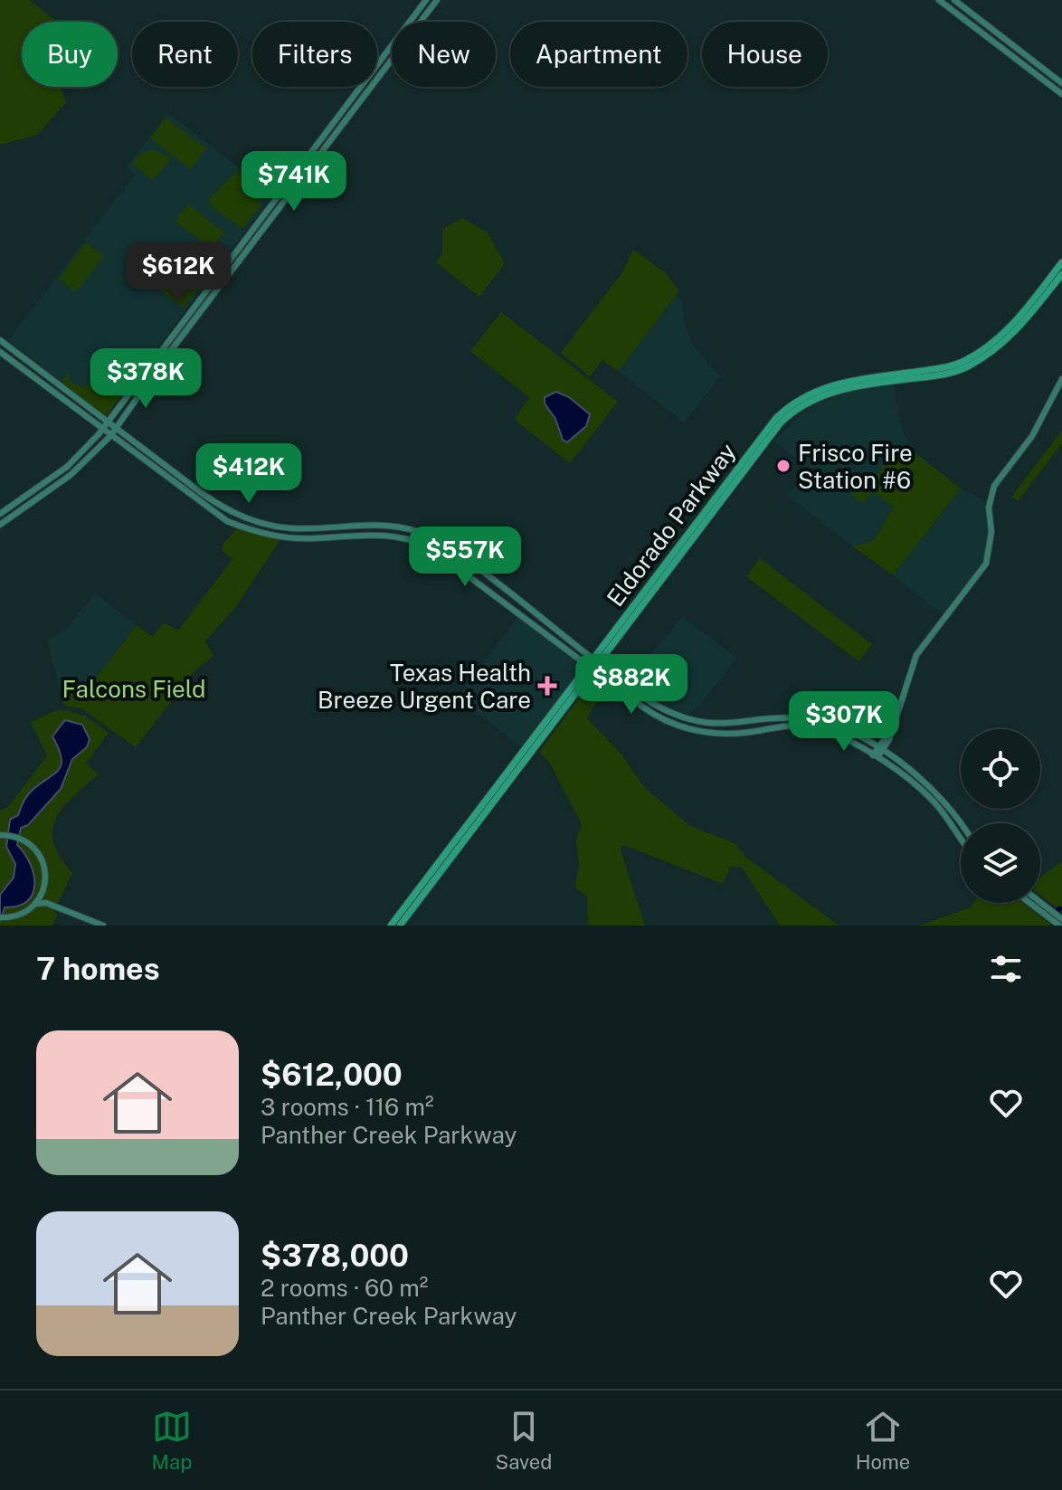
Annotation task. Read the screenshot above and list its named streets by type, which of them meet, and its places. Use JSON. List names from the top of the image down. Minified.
{"streets":{"main road":["Eldorado Parkway"]},"parks":["Falcons Field"],"places":{"other":["Frisco Fire Station #6"],"health":["Texas Health Breeze Urgent Care"]},"page":{"chip":["Buy","Rent","Filters","New","Apartment","House"],"price":["$741K","$612K","$378K","$412K","$557K","$882K","$307K"],"heading":"7 homes","list":[{"name":"$612,000","note":"3 rooms · 116 m² · Panther Creek Parkway"},{"name":"$378,000","note":"2 rooms · 60 m² · Panther Creek Parkway"}],"tabs":["Map","Saved","Home"]}}
